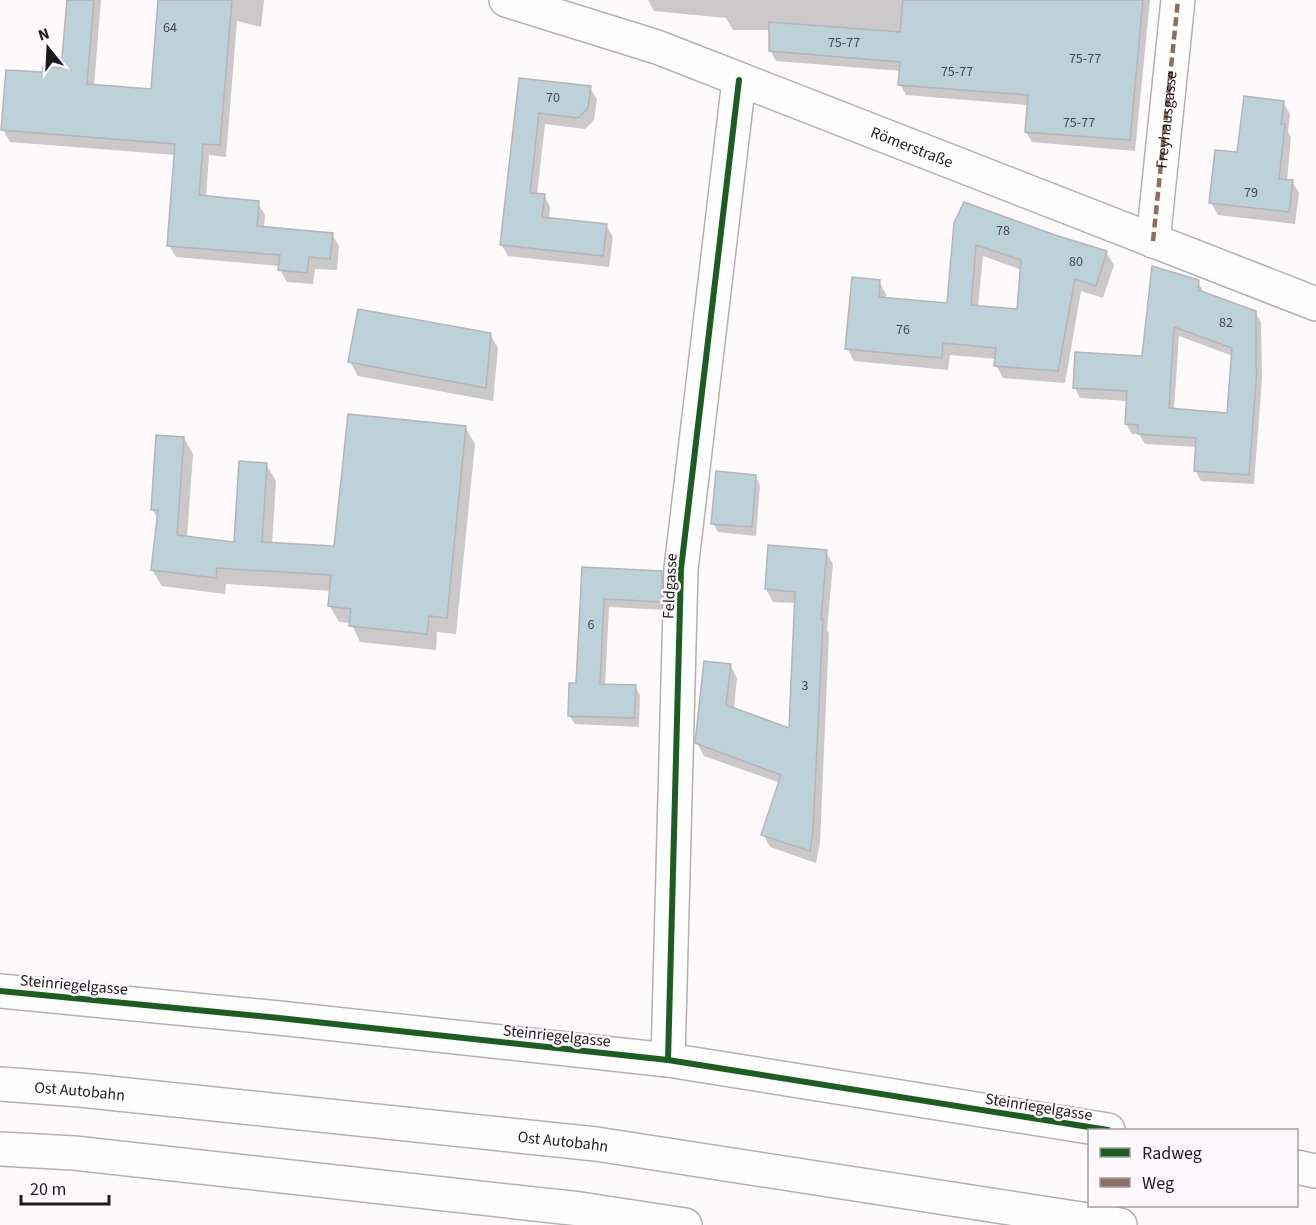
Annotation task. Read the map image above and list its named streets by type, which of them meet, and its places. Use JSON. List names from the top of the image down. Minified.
{"streets":{"main road":["Freyhausgasse","Römerstraße","Feldgasse","Steinriegelgasse","Ost Autobahn"]},"crossings":[["Freyhausgasse","Römerstraße"],["Römerstraße","Feldgasse"],["Feldgasse","Steinriegelgasse"]],"house_numbers":["64","75-77","75-77","75-77","70","75-77","79","78","80","82","76","6","3"],"legend":["Radweg","Weg"],"scale_bar":"20 m","north":"top"}
